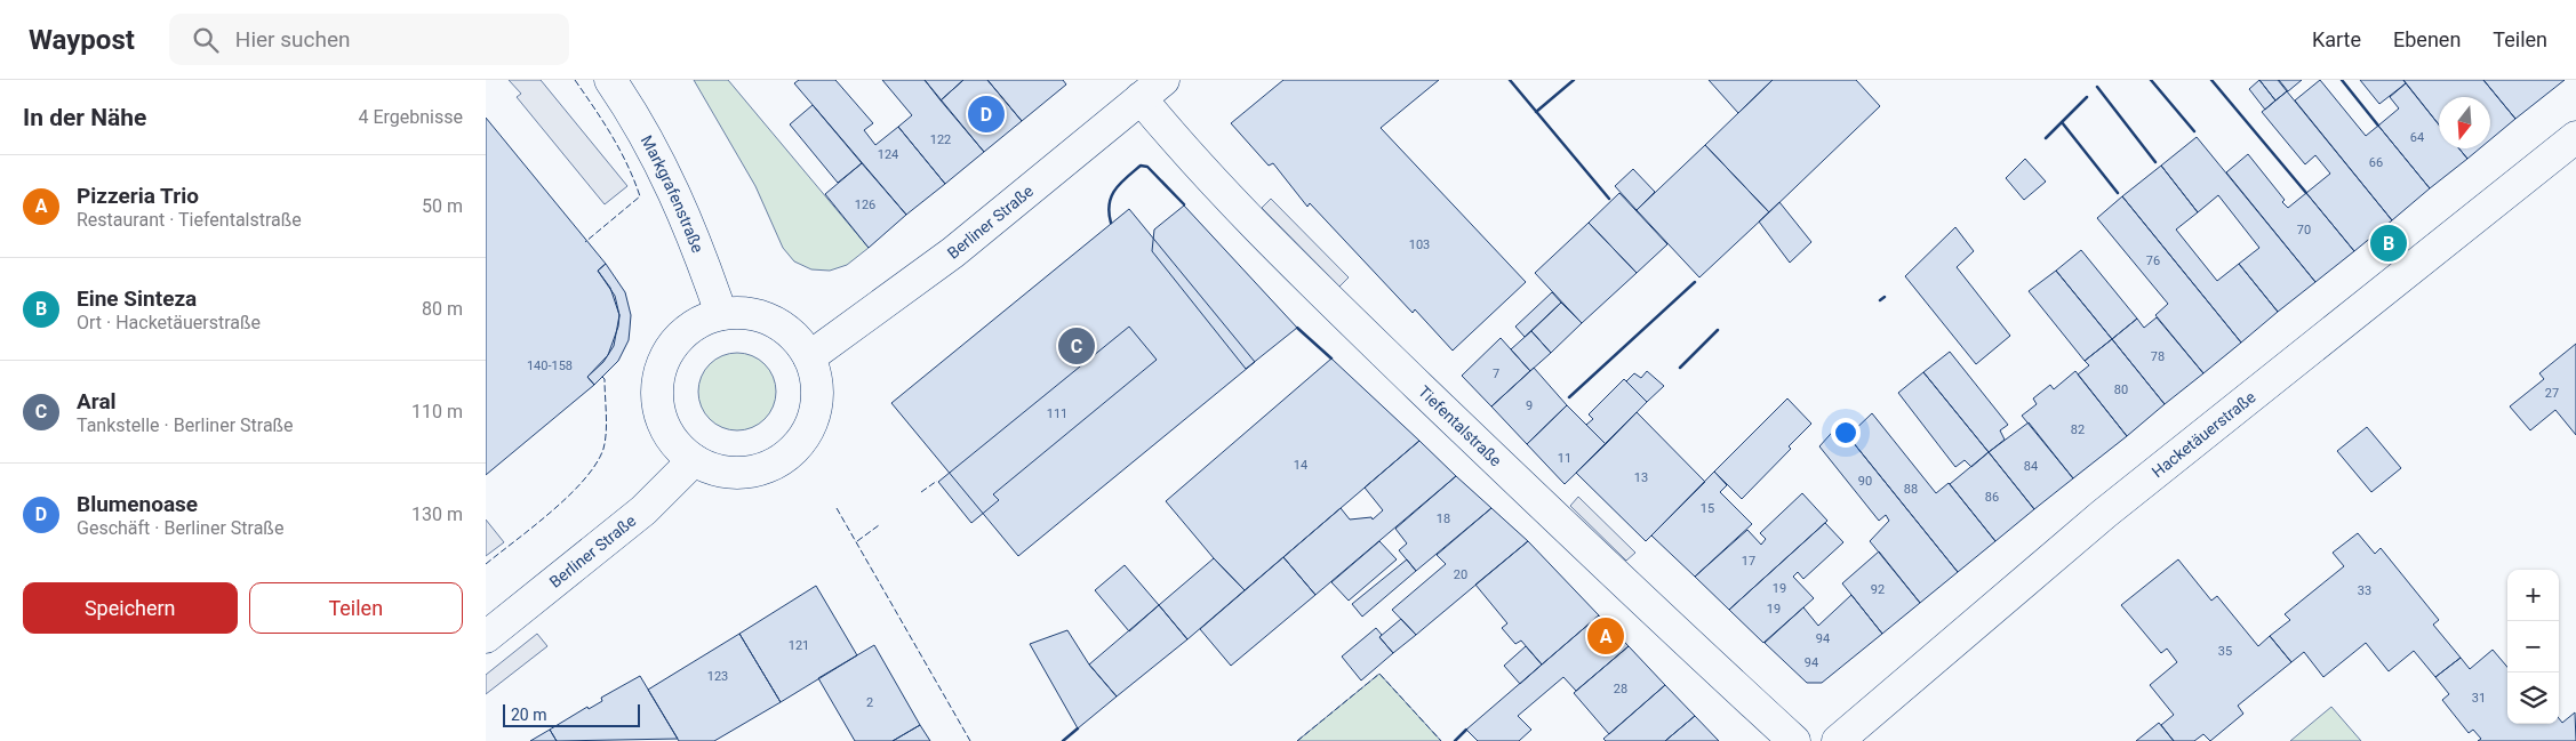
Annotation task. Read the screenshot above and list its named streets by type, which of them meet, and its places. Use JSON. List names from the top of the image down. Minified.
{"streets":{"street":["Markgrafenstraße","Berliner Straße","Tiefentalstraße","Hacketäuerstraße"]},"crossings":[["Markgrafenstraße","Berliner Straße"],["Berliner Straße","Tiefentalstraße"]],"house_numbers":["64","122","124","66","126","70","103","76","78","140-158","7","80","27","9","111","82","11","14","84","13","90","88","86","15","18","17","20","19","92","33","19","94","121","35","94","123","28","31","2"],"scale_bar":"20 m","north":"bottom","page":{"header":"Waypost","search":"Hier suchen","nav":["Karte","Ebenen","Teilen"],"heading":["In der Nähe","4 Ergebnisse"],"pins":["D","B","C","A"],"list":[{"mark":"A","name":"Pizzeria Trio","note":"Restaurant · Tiefentalstraße","value":"50 m"},{"mark":"B","name":"Eine Sinteza","note":"Ort · Hacketäuerstraße","value":"80 m"},{"mark":"C","name":"Aral","note":"Tankstelle · Berliner Straße","value":"110 m"},{"mark":"D","name":"Blumenoase","note":"Geschäft · Berliner Straße","value":"130 m"}],"buttons":["Speichern","Teilen"],"map_buttons":["+","−"],"scale":"20 m"}}
